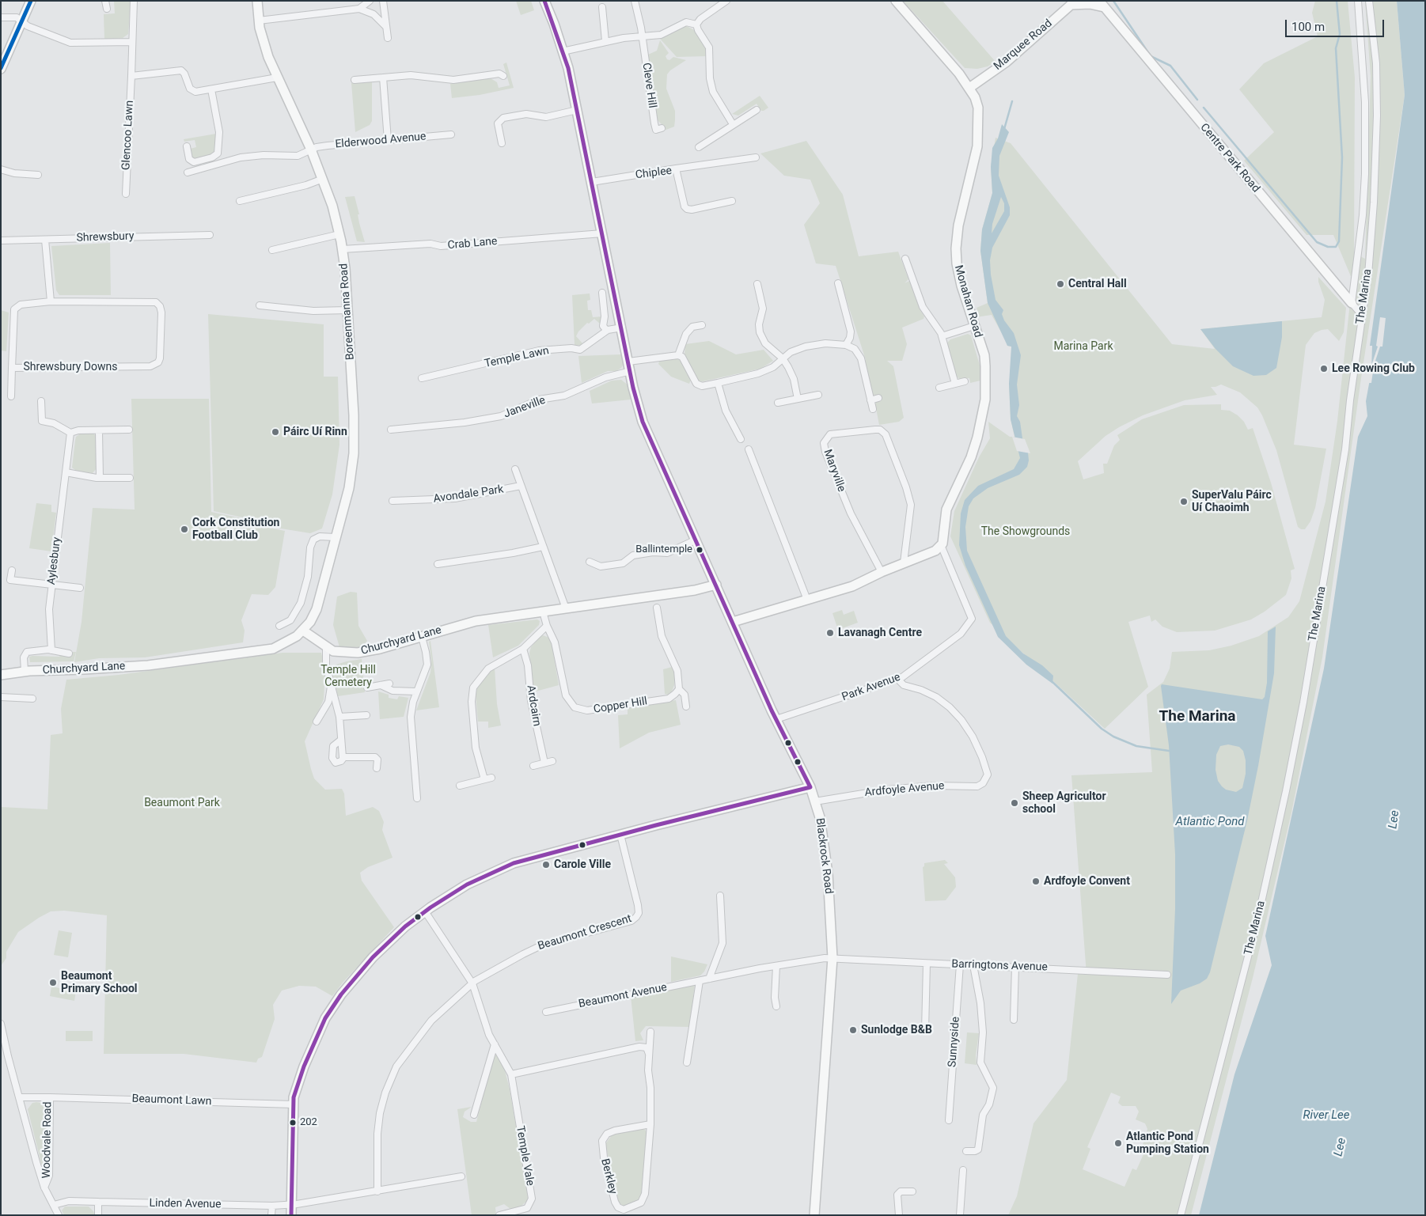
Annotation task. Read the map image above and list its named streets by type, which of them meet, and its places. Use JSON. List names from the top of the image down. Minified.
{"streets":{"street":["Marquee Road","Cleve Hill","Glencoo Lawn","Elderwood Avenue","Centre Park Road","Chiplee","Shrewsbury","Crab Lane","The Marina","Monahan Road","Boreenmanna Road","Temple Lawn","Shrewsbury Downs","Janeville","Maryville","Avondale Park","Aylesbury","Churchyard Lane","Park Avenue","Ardcairn","Copper Hill","Ardfoyle Avenue","Blackrock Road","Beaumont Crescent","Barringtons Avenue","Beaumont Avenue","Sunnyside","Beaumont Lawn","Woodvale Road","Temple Vale","Berkley","Linden Avenue"]},"crossings":[["Marquee Road","Monahan Road"],["Elderwood Avenue","Boreenmanna Road"],["Centre Park Road","The Marina"],["Chiplee","Blackrock Road"],["Crab Lane","Boreenmanna Road"],["Crab Lane","Blackrock Road"],["Monahan Road","Park Avenue"],["Boreenmanna Road","Churchyard Lane"],["Temple Lawn","Blackrock Road"],["Janeville","Blackrock Road"],["Avondale Park","Churchyard Lane"],["Churchyard Lane","Copper Hill"],["Churchyard Lane","Blackrock Road"],["Park Avenue","Ardfoyle Avenue"],["Park Avenue","Blackrock Road"],["Ardfoyle Avenue","Blackrock Road"],["Blackrock Road","Barringtons Avenue"],["Blackrock Road","Beaumont Avenue"],["Beaumont Crescent","Temple Vale"],["Barringtons Avenue","Beaumont Avenue"],["Barringtons Avenue","Sunnyside"],["Beaumont Lawn","Woodvale Road"]],"districts":["The Marina"],"water":["Lee","Atlantic Pond","River Lee"],"parks":["Marina Park","The Showgrounds","Temple Hill Cemetery","Beaumont Park"],"places":["Central Hall","Lee Rowing Club","Páirc Uí Rinn","SuperValu Páirc Uí Chaoimh","Cork Constitution Football Club","Ballintemple","Lavanagh Centre","Sheep Agricultor school","Carole Ville","Ardfoyle Convent","Beaumont Primary School","Sunlodge B&B","202","Atlantic Pond Pumping Station"],"scale_bar":"100 m"}
